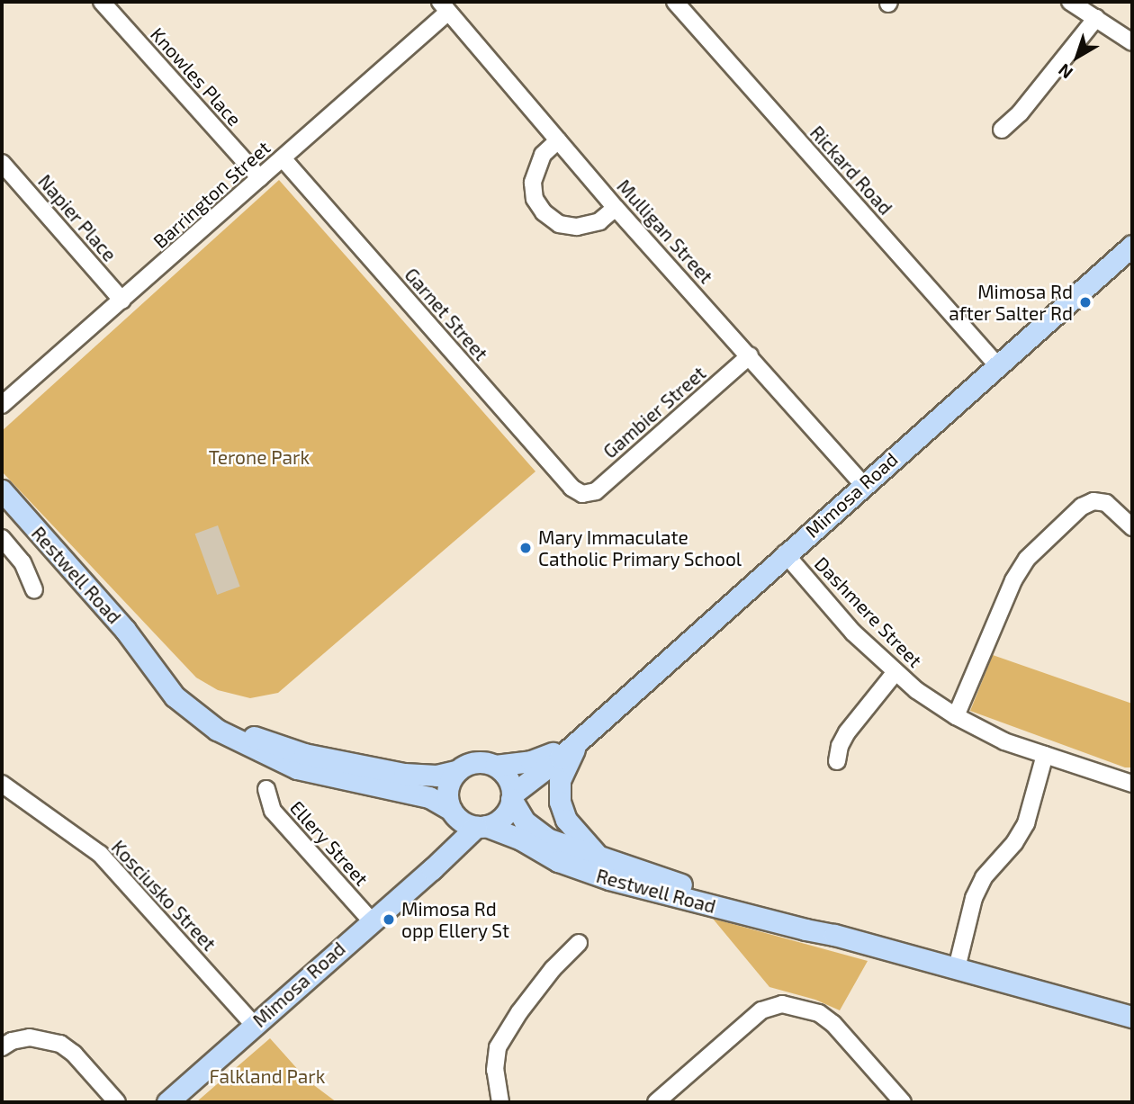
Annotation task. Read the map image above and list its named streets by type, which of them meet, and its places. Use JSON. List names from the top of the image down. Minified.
{"streets":{"main road":["Mimosa Road","Restwell Road"],"street":["Knowles Place","Rickard Road","Barrington Street","Napier Place","Mulligan Street","Garnet Street","Gambier Street","Dashmere Street","Ellery Street","Kosciusko Street"]},"crossings":[["Knowles Place","Barrington Street"],["Rickard Road","Mimosa Road"],["Barrington Street","Napier Place"],["Barrington Street","Mulligan Street"],["Barrington Street","Garnet Street"],["Mulligan Street","Gambier Street"],["Mulligan Street","Mimosa Road"],["Garnet Street","Gambier Street"],["Mimosa Road","Restwell Road"],["Mimosa Road","Dashmere Street"],["Mimosa Road","Ellery Street"],["Mimosa Road","Kosciusko Street"]],"parks":["Terone Park","Falkland Park"],"places":["Mimosa Rd after Salter Rd","Mary Immaculate Catholic Primary School","Mimosa Rd opp Ellery St"],"north":"bottom left"}
